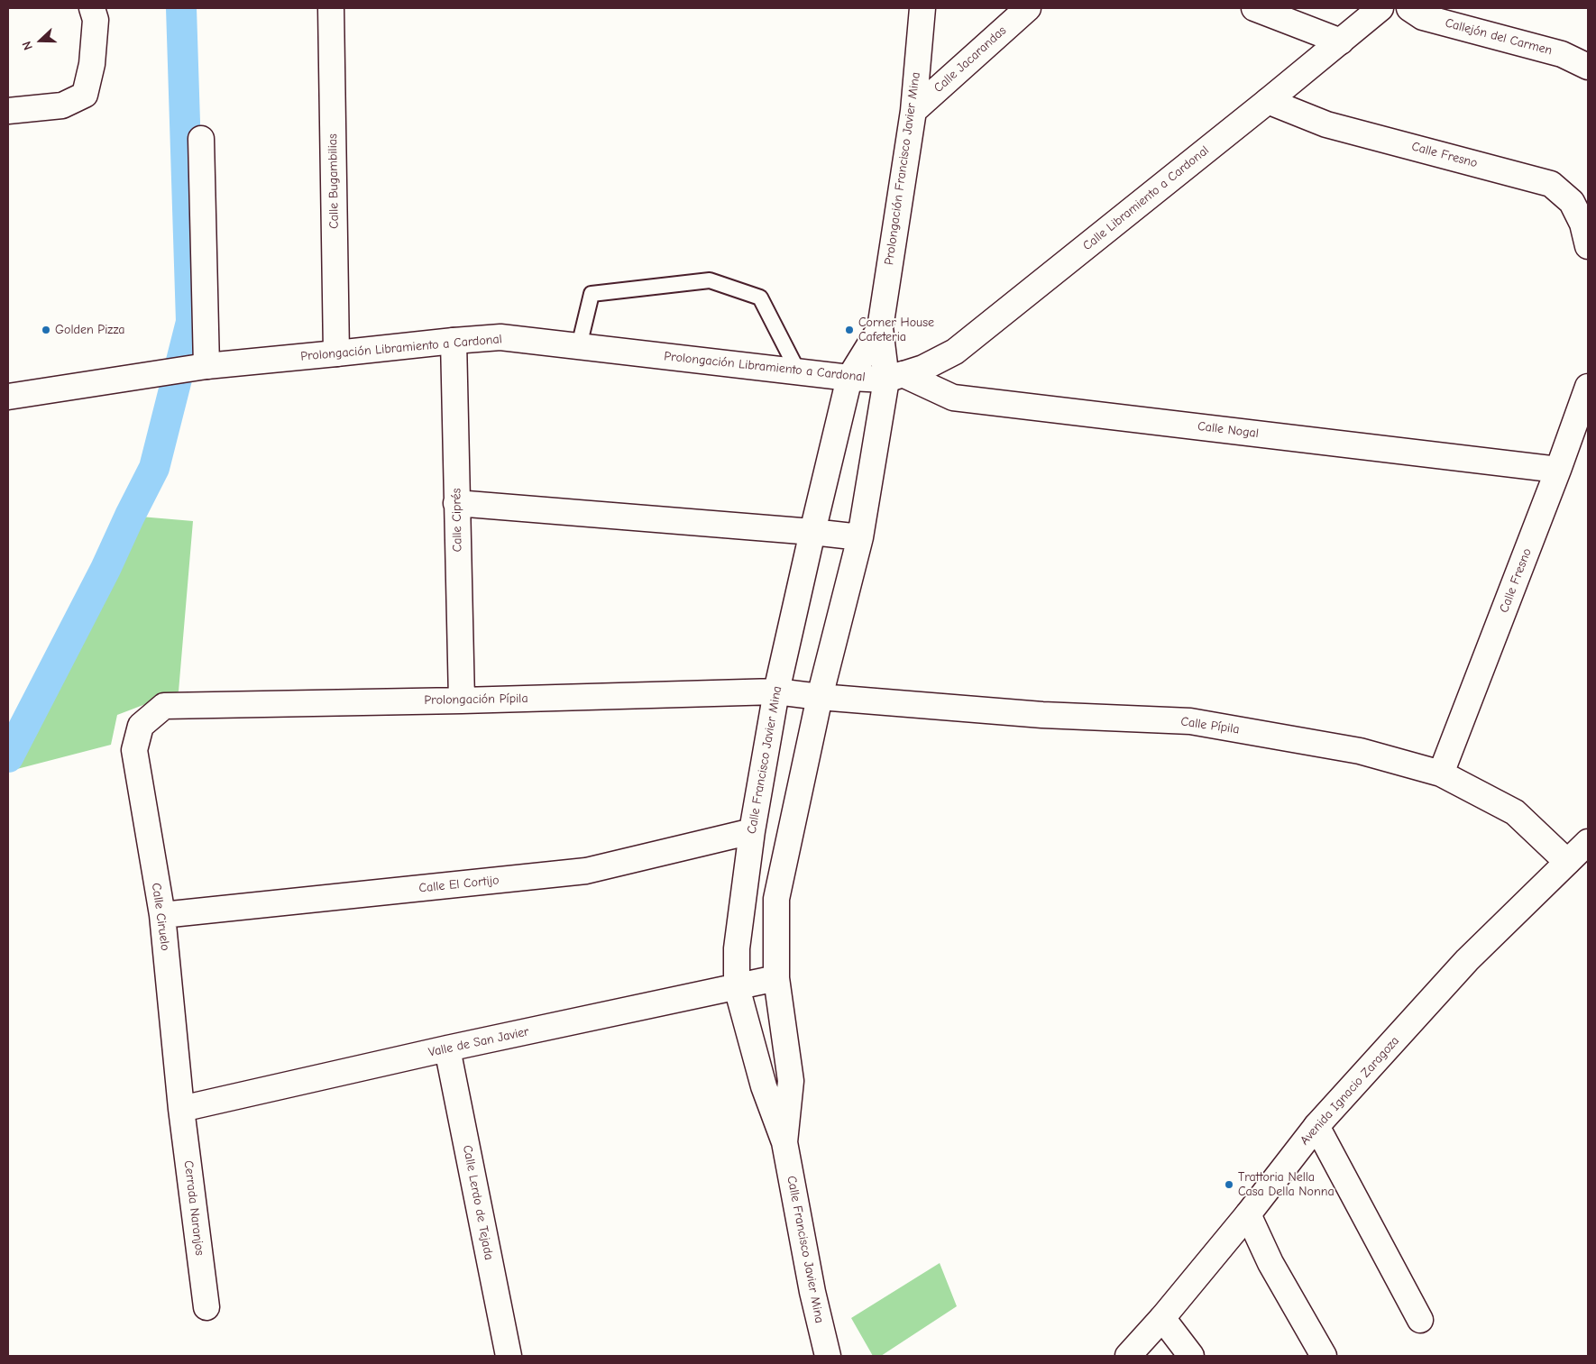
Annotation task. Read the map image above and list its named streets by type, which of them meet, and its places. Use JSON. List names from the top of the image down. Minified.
{"streets":{"street":["Callejón del Carmen","Calle Jacarandas","Calle Fresno","Prolongación Francisco Javier Mina","Calle Bugambilias","Calle Libramiento a Cardonal","Prolongación Libramiento a Cardonal","Calle Nogal","Calle Ciprés","Prolongación Pípila","Calle Pípila","Calle Francisco Javier Mina","Calle El Cortijo","Calle Ciruelo","Valle de San Javier","Avenida Ignacio Zaragoza","Calle Lerdo de Tejada","Cerrada Naranjos"]},"crossings":[["Calle Jacarandas","Prolongación Francisco Javier Mina"],["Calle Fresno","Calle Libramiento a Cardonal"],["Calle Fresno","Calle Nogal"],["Calle Fresno","Calle Pípila"],["Prolongación Francisco Javier Mina","Calle Libramiento a Cardonal"],["Prolongación Francisco Javier Mina","Prolongación Libramiento a Cardonal"],["Prolongación Francisco Javier Mina","Calle Nogal"],["Prolongación Francisco Javier Mina","Calle Francisco Javier Mina"],["Calle Bugambilias","Prolongación Libramiento a Cardonal"],["Calle Libramiento a Cardonal","Prolongación Libramiento a Cardonal"],["Calle Libramiento a Cardonal","Calle Nogal"],["Calle Libramiento a Cardonal","Calle Francisco Javier Mina"],["Prolongación Libramiento a Cardonal","Calle Nogal"],["Prolongación Libramiento a Cardonal","Calle Ciprés"],["Prolongación Libramiento a Cardonal","Calle Francisco Javier Mina"],["Calle Nogal","Calle Francisco Javier Mina"],["Calle Ciprés","Prolongación Pípila"],["Prolongación Pípila","Calle Pípila"],["Prolongación Pípila","Calle Francisco Javier Mina"],["Prolongación Pípila","Calle Ciruelo"],["Calle Pípila","Calle Francisco Javier Mina"],["Calle Pípila","Avenida Ignacio Zaragoza"],["Calle Francisco Javier Mina","Calle El Cortijo"],["Calle Francisco Javier Mina","Valle de San Javier"],["Calle El Cortijo","Calle Ciruelo"],["Calle Ciruelo","Valle de San Javier"],["Calle Ciruelo","Cerrada Naranjos"],["Valle de San Javier","Calle Lerdo de Tejada"],["Valle de San Javier","Cerrada Naranjos"]],"places":["Golden Pizza","Corner House Cafeteria","Trattoria Nella Casa Della Nonna"],"north":"left"}
